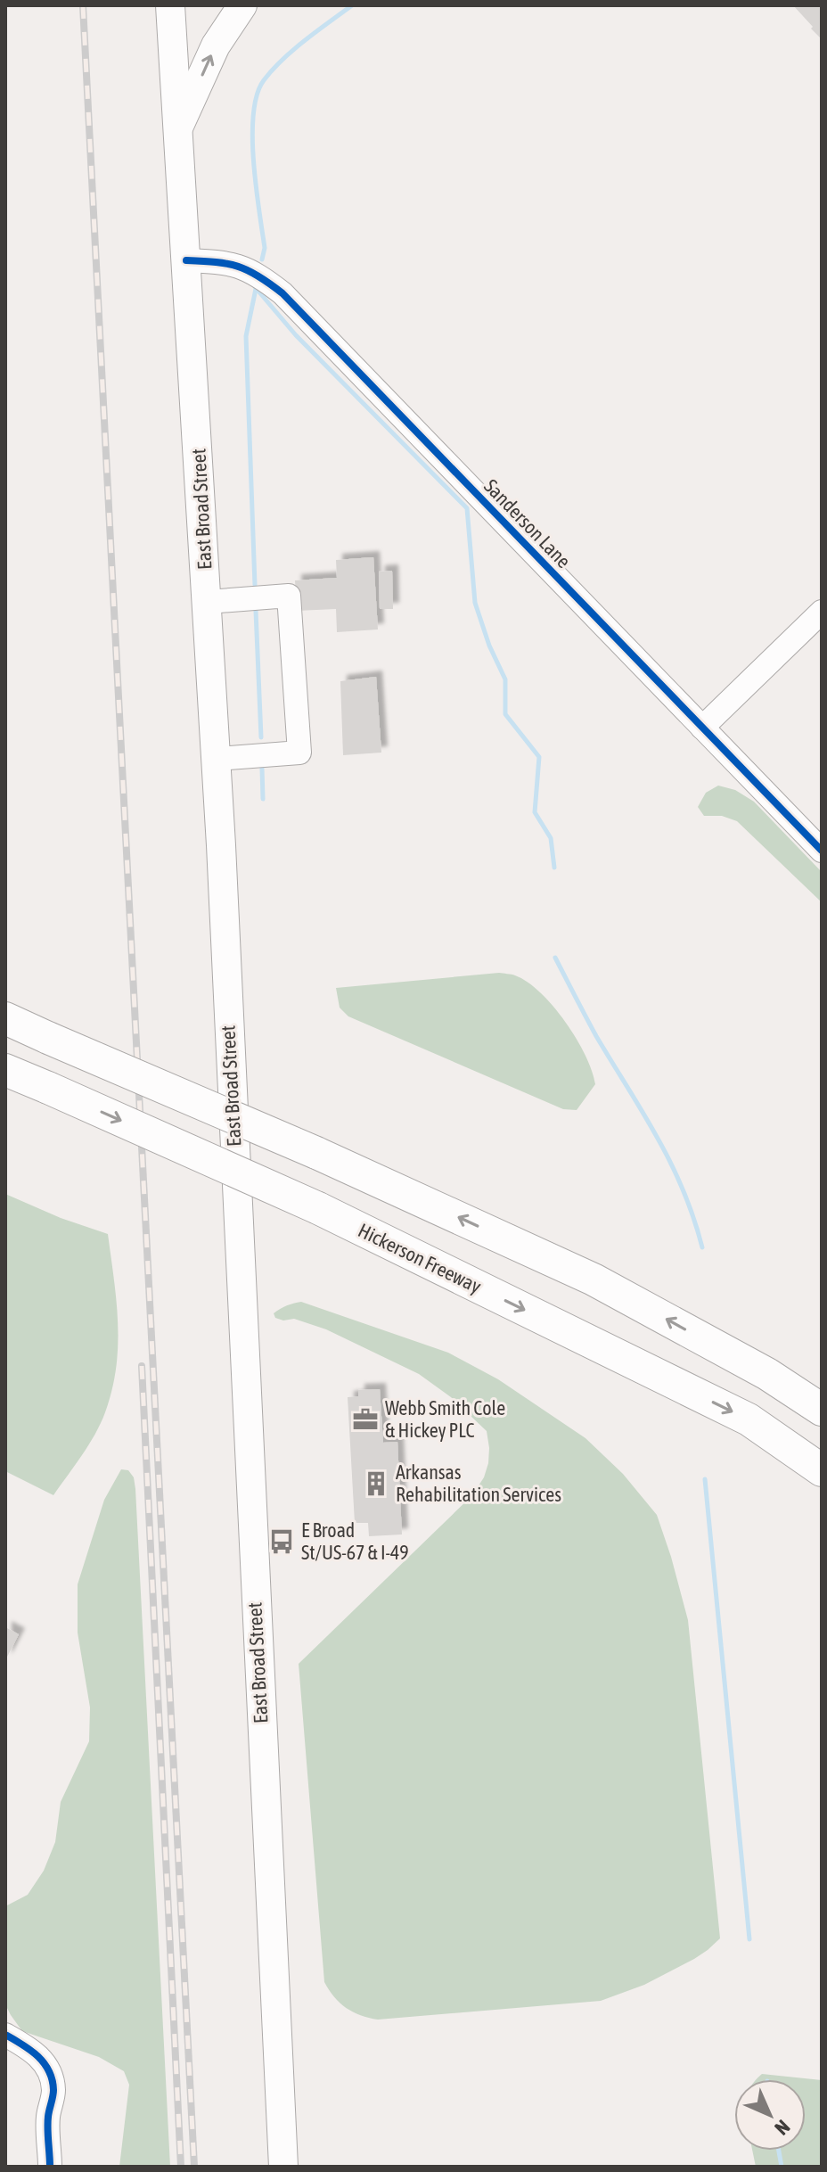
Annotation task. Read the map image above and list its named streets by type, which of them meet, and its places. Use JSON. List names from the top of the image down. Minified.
{"streets":{"highway":["Hickerson Freeway"],"main road":["East Broad Street"],"street":["Sanderson Lane"]},"crossings":[["East Broad Street","Sanderson Lane"]],"places":{"office":["Webb Smith Cole & Hickey PLC"],"building":["Arkansas Rehabilitation Services"],"bus stop":["E Broad St/US-67 & I-49"]},"north":"bottom right"}
